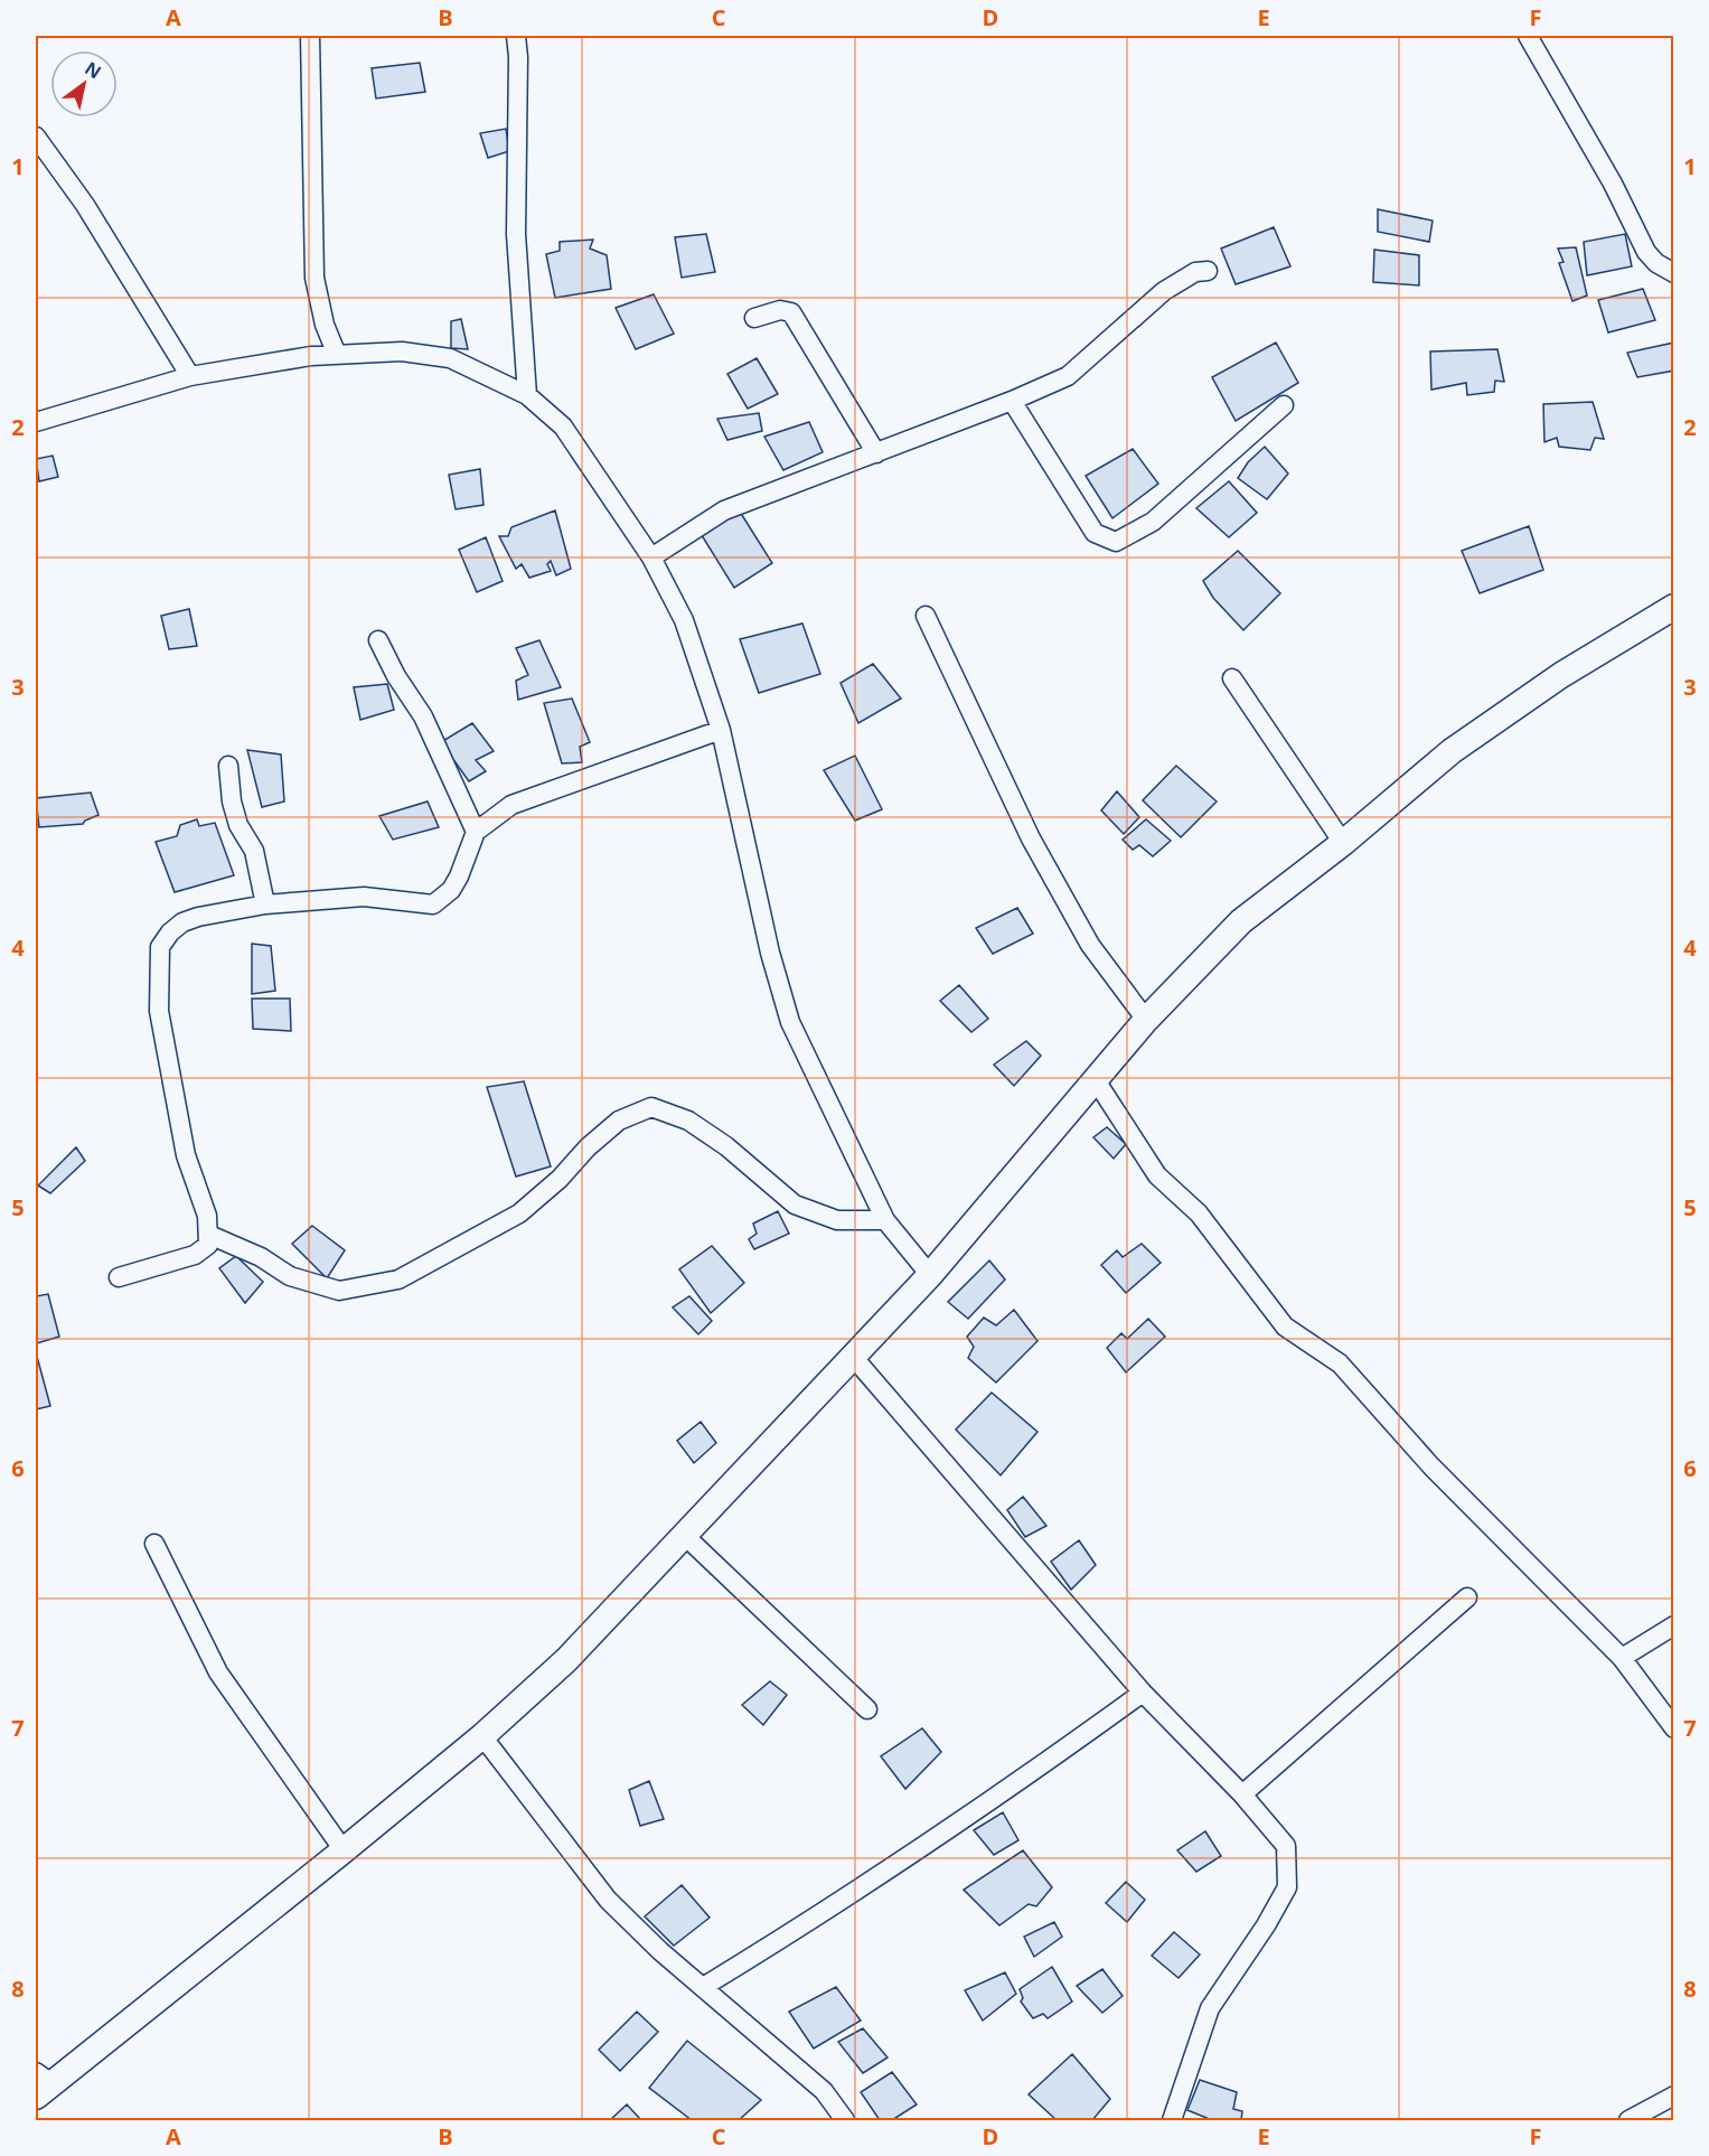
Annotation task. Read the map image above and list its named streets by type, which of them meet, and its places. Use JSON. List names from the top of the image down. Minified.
{"north":"top right","grid":{"columns":["A","B","C","D","E","F"],"rows":["1","2","3","4","5","6","7","8"]}}
